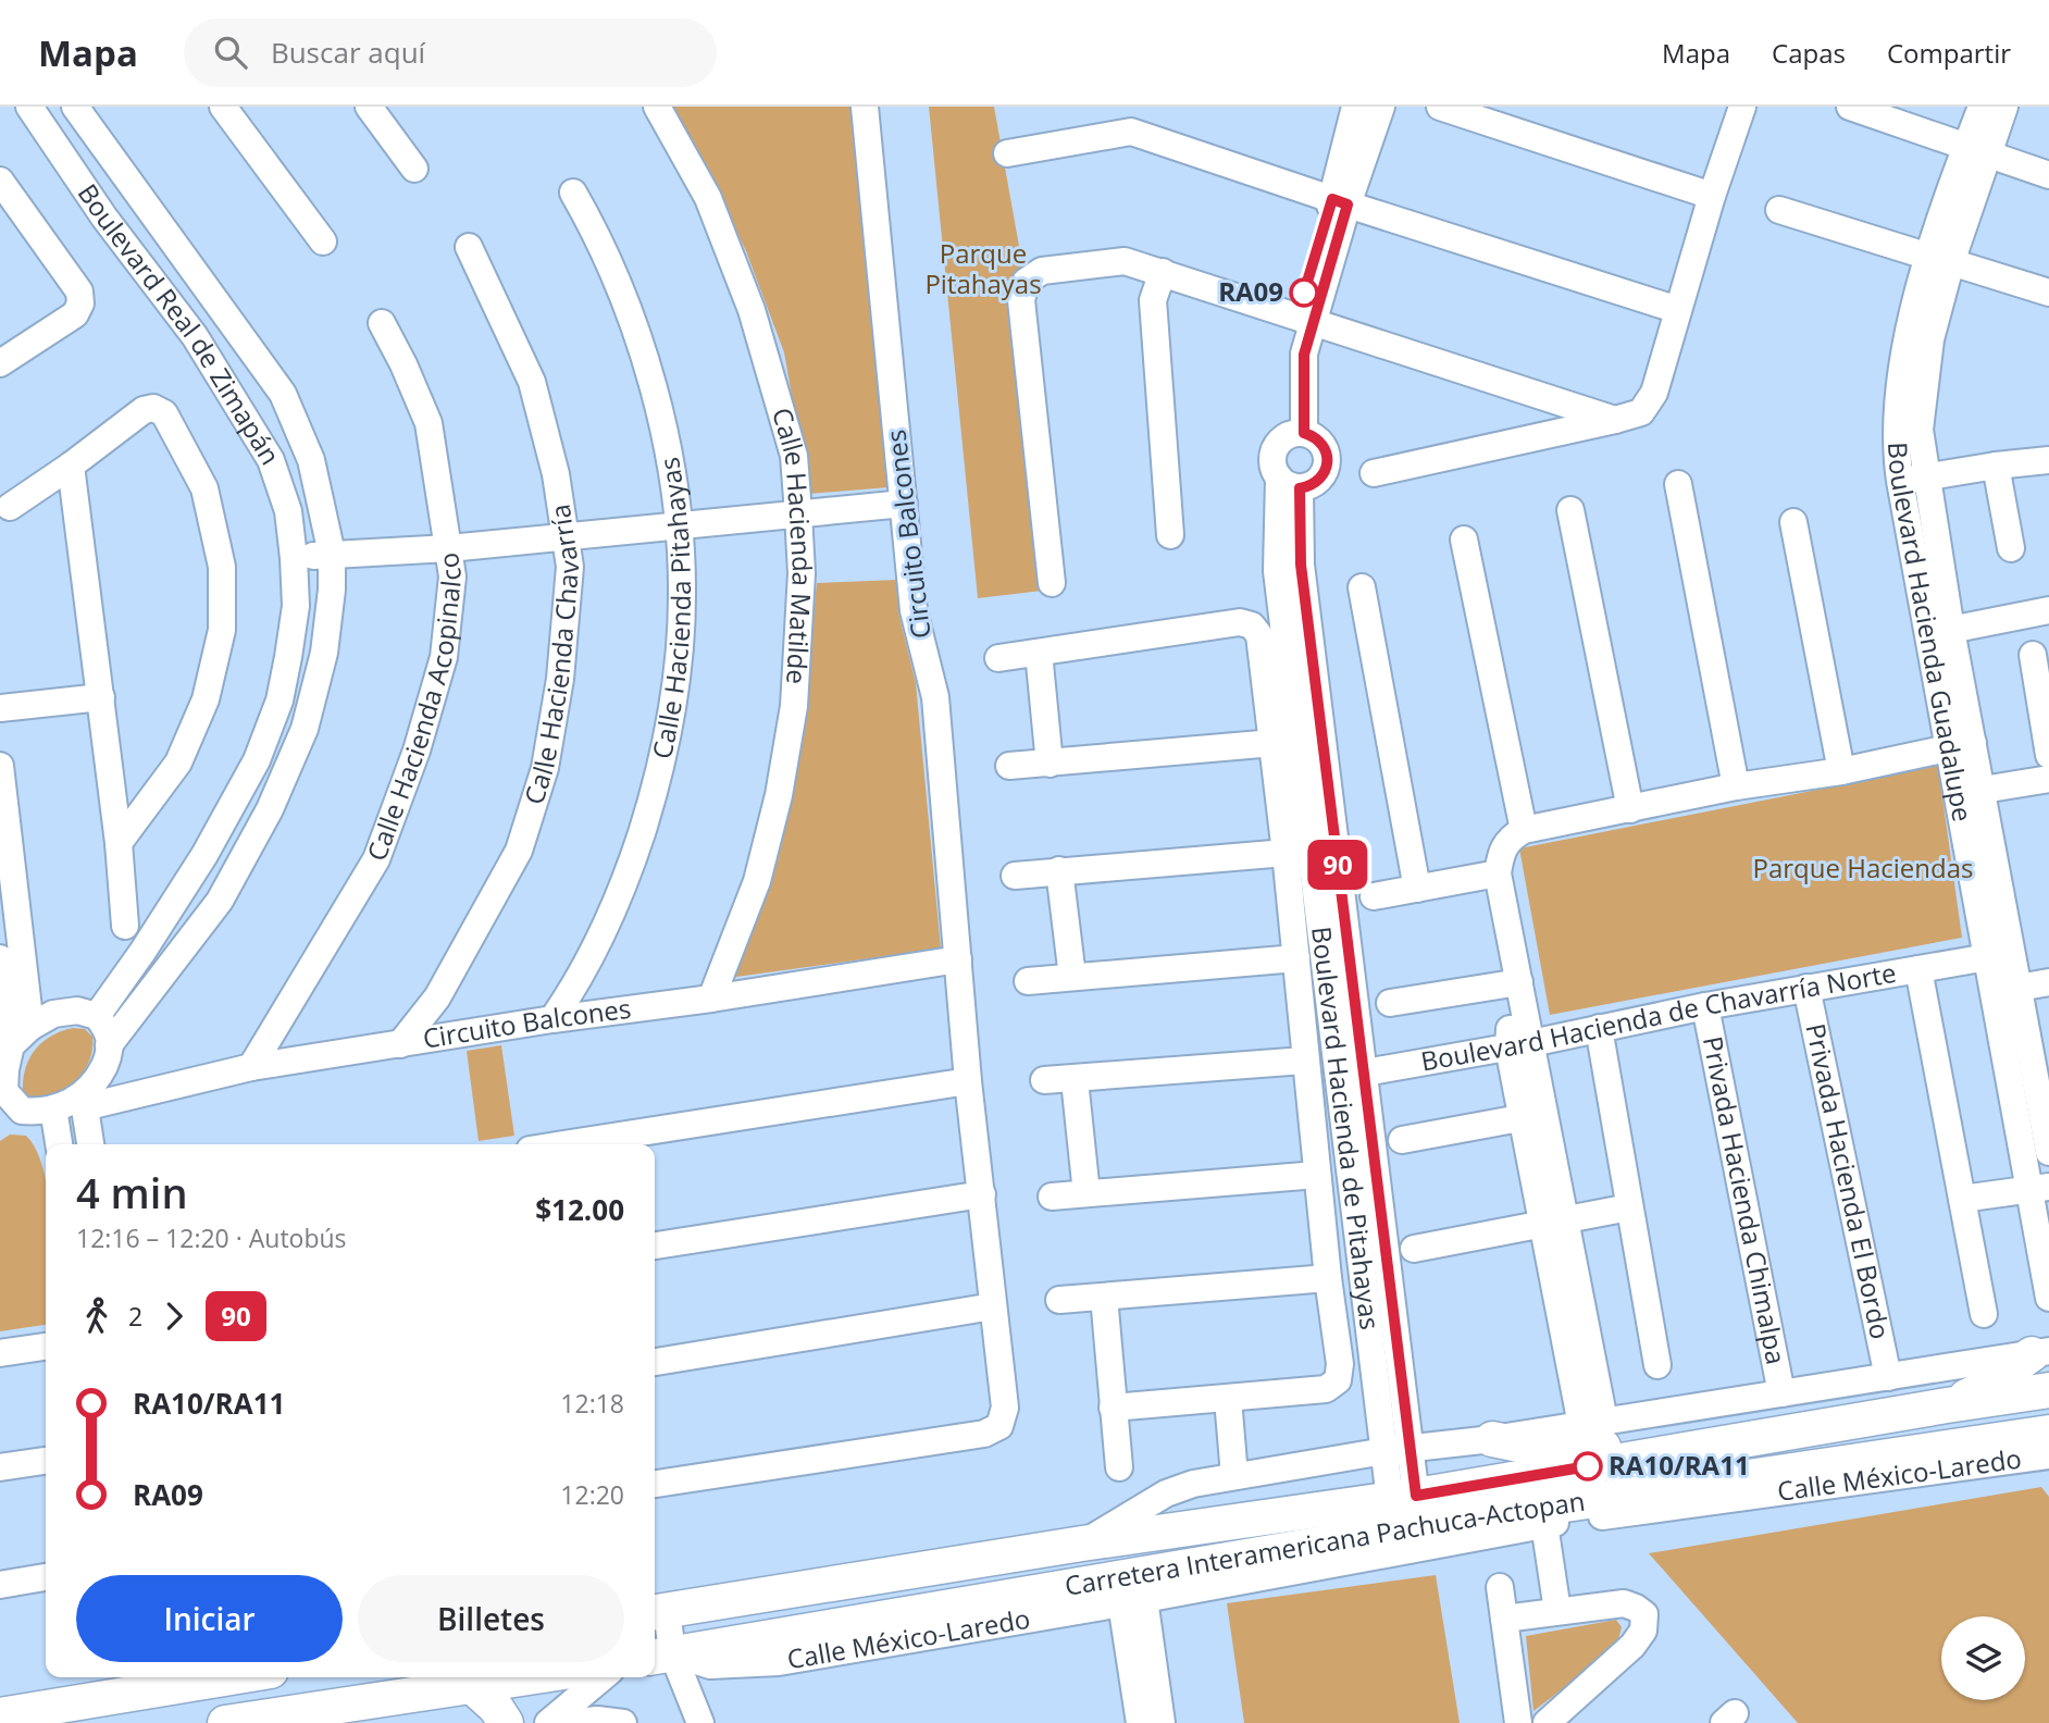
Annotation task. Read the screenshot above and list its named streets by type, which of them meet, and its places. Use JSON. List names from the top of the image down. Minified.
{"streets":{"main road":["Carretera Interamericana Pachuca-Actopan"],"street":["Boulevard Real de Zimapán","Circuito Balcones","Calle Hacienda Matilde","Calle Hacienda Pitahayas","Boulevard Hacienda Guadalupe","Calle Hacienda Chavarría","Calle Hacienda Acopinalco","Boulevard Hacienda de Chavarría Norte","Boulevard Hacienda de Pitahayas","Privada Hacienda El Bordo","Privada Hacienda Chimalpa","Calle México-Laredo"]},"crossings":[["Boulevard Real de Zimapán","Circuito Balcones"],["Circuito Balcones","Calle Hacienda Matilde"],["Circuito Balcones","Calle Hacienda Pitahayas"],["Circuito Balcones","Calle Hacienda Chavarría"],["Circuito Balcones","Calle Hacienda Acopinalco"],["Boulevard Hacienda Guadalupe","Boulevard Hacienda de Chavarría Norte"],["Boulevard Hacienda de Chavarría Norte","Boulevard Hacienda de Pitahayas"],["Boulevard Hacienda de Chavarría Norte","Privada Hacienda El Bordo"],["Boulevard Hacienda de Chavarría Norte","Privada Hacienda Chimalpa"],["Boulevard Hacienda de Pitahayas","Calle México-Laredo"],["Boulevard Hacienda de Pitahayas","Carretera Interamericana Pachuca-Actopan"],["Calle México-Laredo","Carretera Interamericana Pachuca-Actopan"]],"parks":["Parque Pitahayas","Parque Haciendas"],"places":["RA09","RA10/RA11"],"lines":["bus line 90"],"page":{"header":"Mapa","search":"Buscar aquí","nav":["Mapa","Capas","Compartir"],"on_map":"90","heading":["4 min","12:16 – 12:20 · Autobús","$12.00"],"legs":["2","90"],"list":[{"name":"RA10/RA11","value":"12:18"},{"name":"RA09","value":"12:20"}],"buttons":["Iniciar","Billetes"]}}
